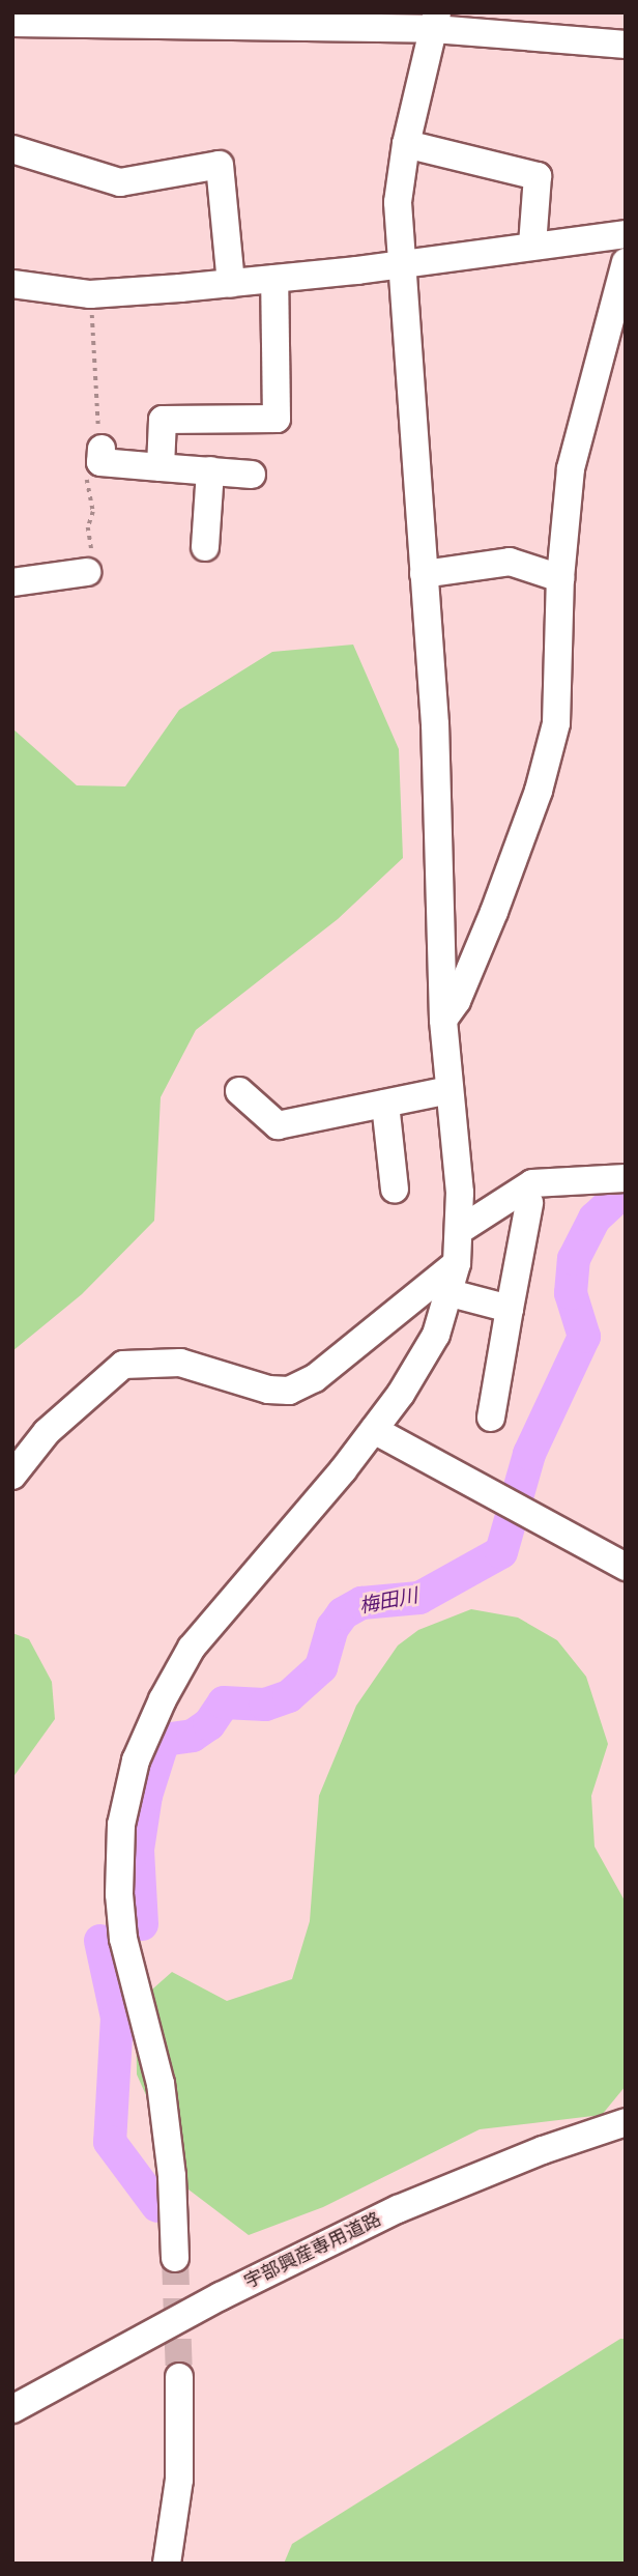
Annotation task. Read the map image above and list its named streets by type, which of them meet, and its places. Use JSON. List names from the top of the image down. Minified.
{"streets":{"street":["宇部興産専用道路"]},"water":["梅田川"]}
